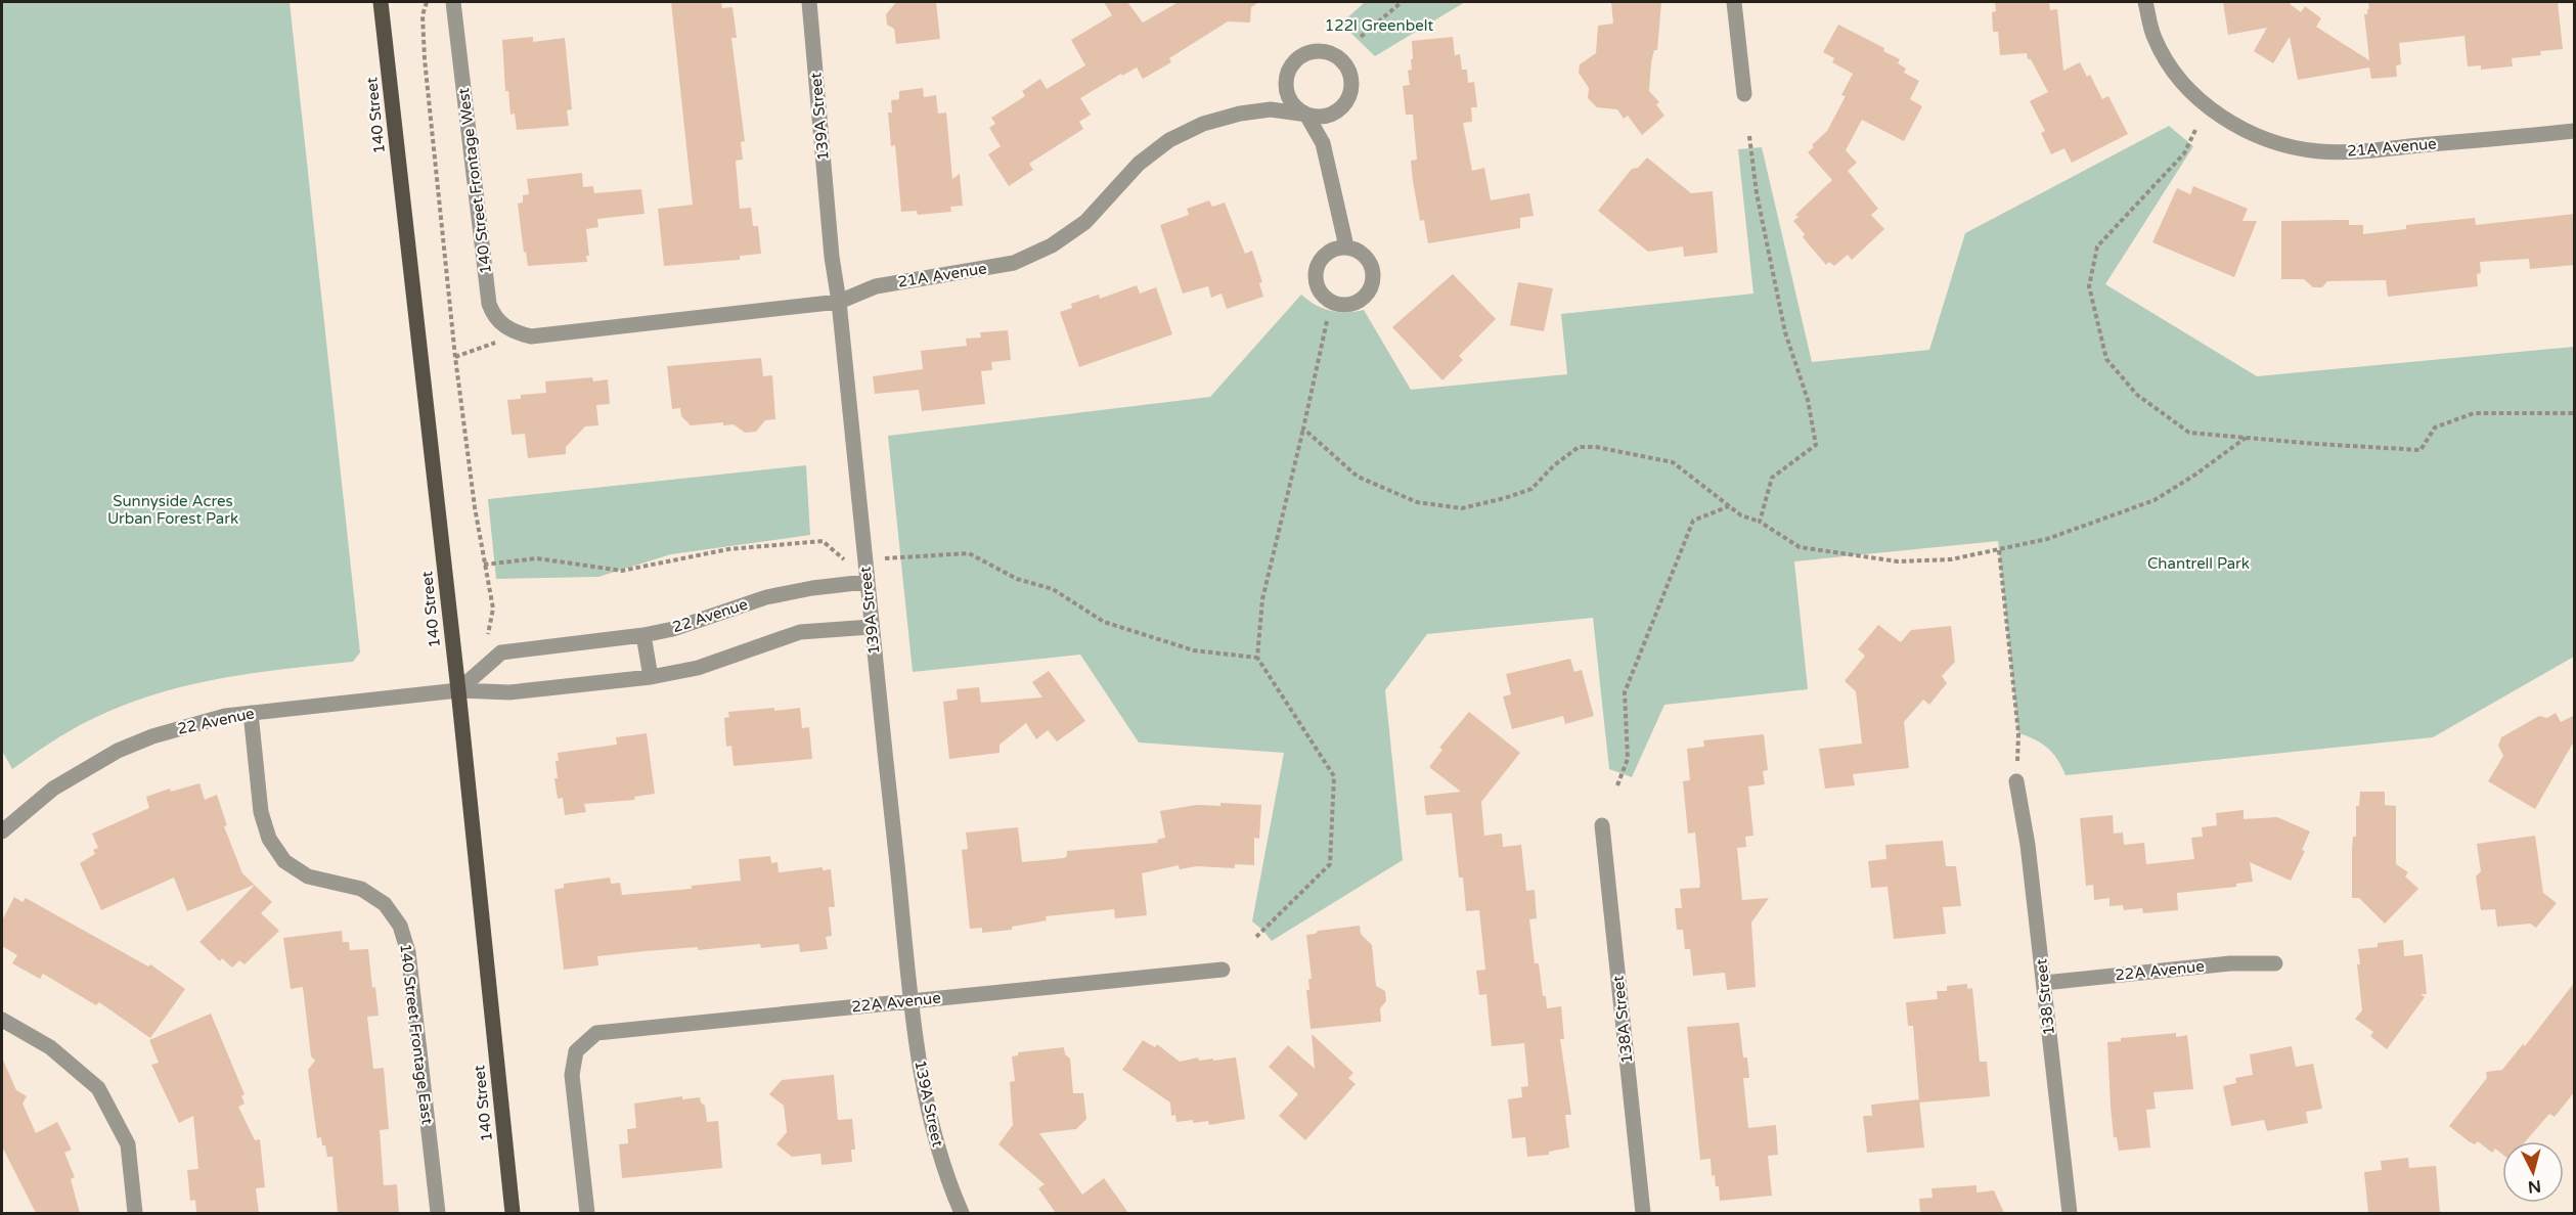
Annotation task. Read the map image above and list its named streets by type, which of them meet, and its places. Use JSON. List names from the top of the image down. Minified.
{"streets":{"main road":["140 Street"],"street":["139A Street","21A Avenue","140 Street Frontage West","22 Avenue","22A Avenue","138 Street","138A Street","140 Street Frontage East"]},"crossings":[["140 Street","22 Avenue"],["139A Street","21A Avenue"],["139A Street","22 Avenue"],["139A Street","22A Avenue"],["21A Avenue","140 Street Frontage West"],["22 Avenue","140 Street Frontage East"],["22A Avenue","138 Street"]],"parks":["122l Greenbelt","Sunnyside Acres Urban Forest Park","Chantrell Park"],"north":"bottom"}
